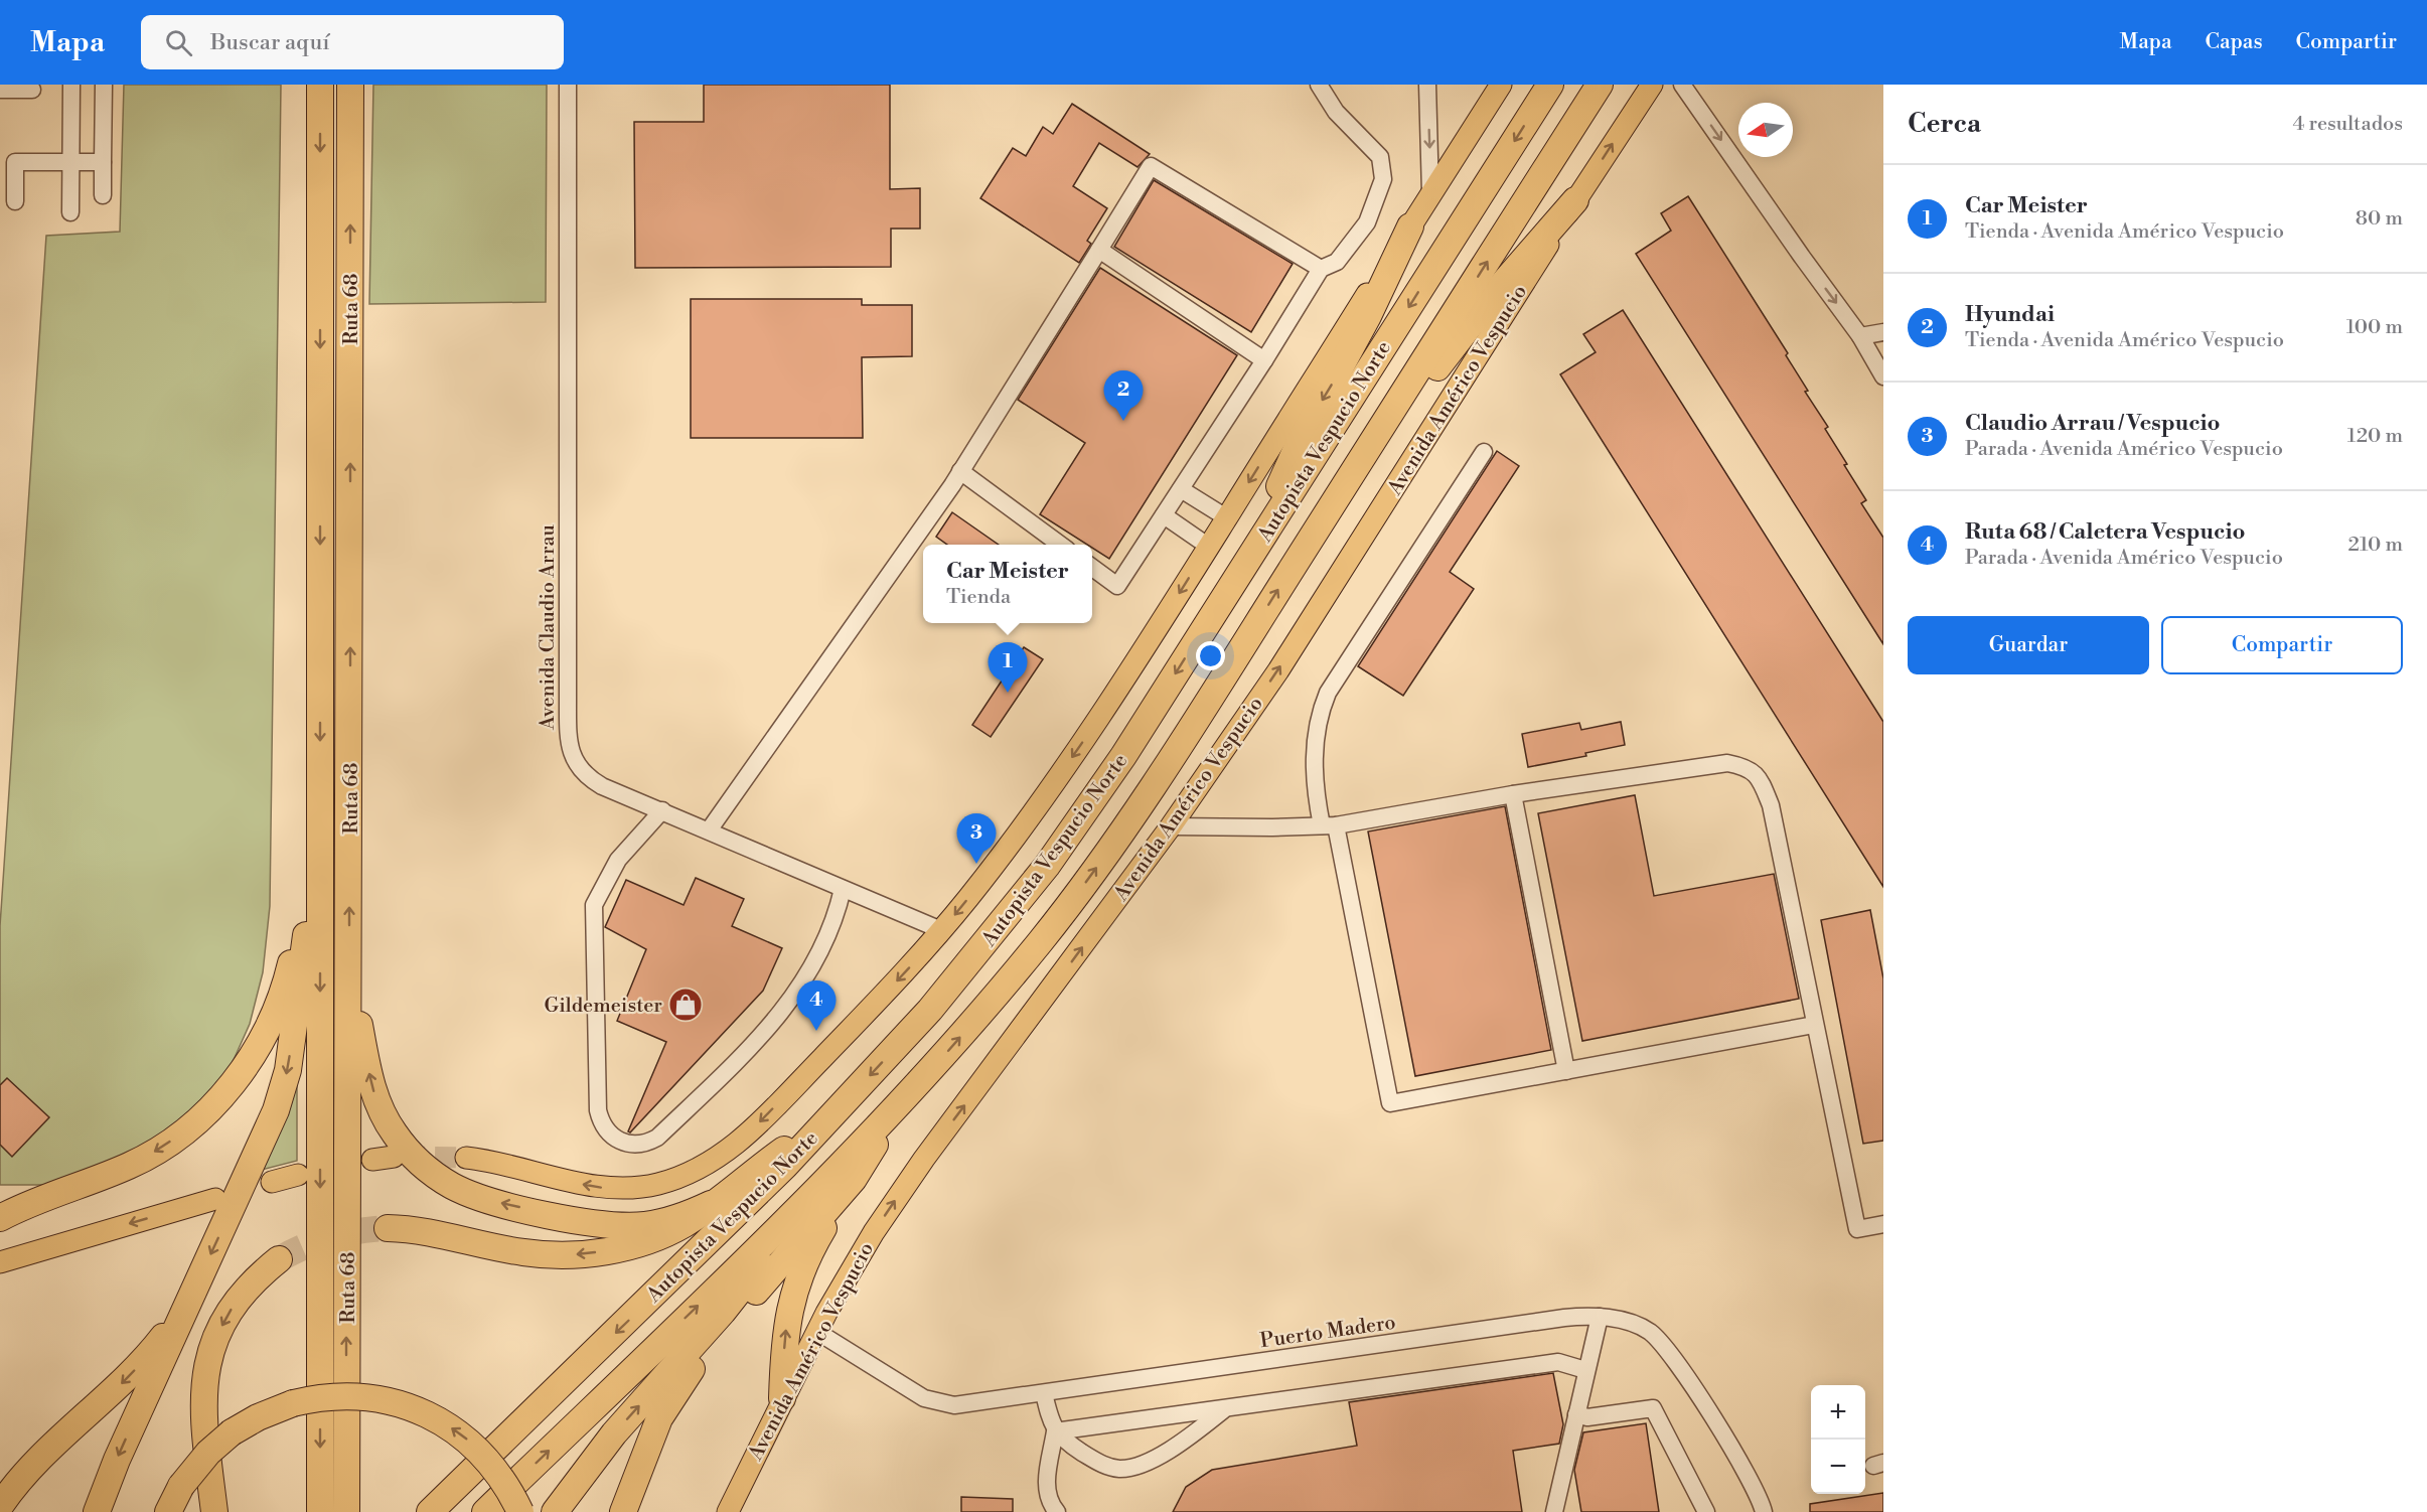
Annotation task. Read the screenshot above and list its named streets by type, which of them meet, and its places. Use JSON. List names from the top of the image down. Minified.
{"streets":{"highway":["Ruta 68","Autopista Vespucio Norte"],"main road":["Avenida Américo Vespucio"],"street":["Avenida Claudio Arrau","Puerto Madero"]},"crossings":[["Avenida Américo Vespucio","Puerto Madero"]],"places":{"shop":["Gildemeister"]},"north":"left","page":{"header":"Mapa","search":"Buscar aquí","nav":["Mapa","Capas","Compartir"],"heading":["Cerca","4 resultados"],"list":[{"mark":"1","name":"Car Meister","note":"Tienda · Avenida Américo Vespucio","value":"80 m"},{"mark":"2","name":"Hyundai","note":"Tienda · Avenida Américo Vespucio","value":"100 m"},{"mark":"3","name":"Claudio Arrau / Vespucio","note":"Parada · Avenida Américo Vespucio","value":"120 m"},{"mark":"4","name":"Ruta 68 / Caletera Vespucio","note":"Parada · Avenida Américo Vespucio","value":"210 m"}],"pins":["2","1","3","4"],"popup":["Car Meister","Tienda"],"buttons":["Guardar","Compartir"],"map_buttons":["+","−"]}}
